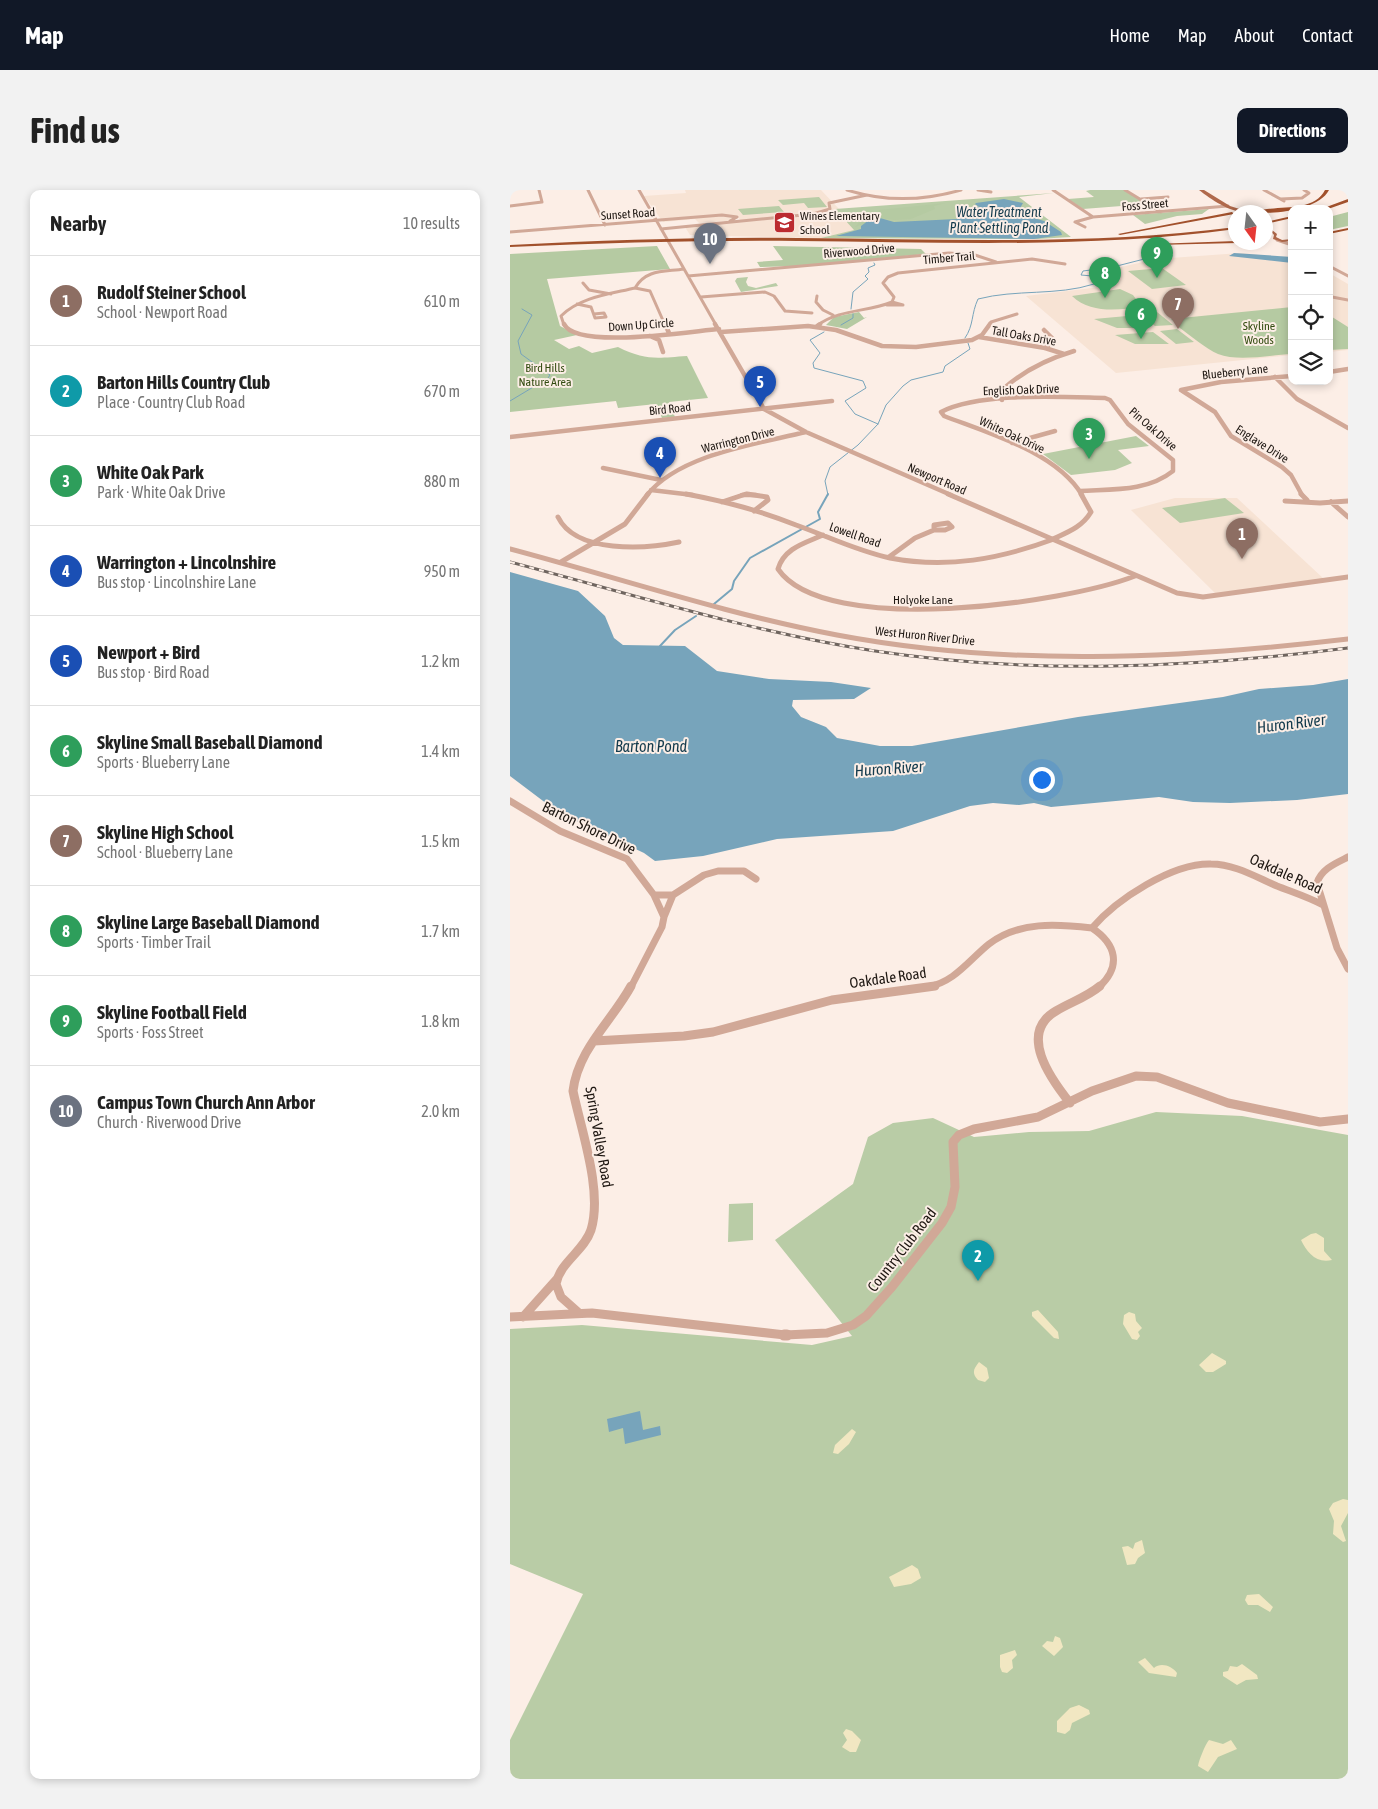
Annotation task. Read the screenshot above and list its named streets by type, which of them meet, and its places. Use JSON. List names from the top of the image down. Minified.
{"streets":{"street":["Foss Street","Sunset Road","Riverwood Drive","Timber Trail","Down Up Circle","Tall Oaks Drive","Blueberry Lane","English Oak Drive","Bird Road","Pin Oak Drive","White Oak Drive","Warrington Drive","Englave Drive","Newport Road","Lowell Road","Holyoke Lane","West Huron River Drive","Barton Shore Drive","Oakdale Road","Spring Valley Road","Country Club Road"]},"crossings":[["Riverwood Drive","Timber Trail"],["Down Up Circle","Tall Oaks Drive"],["Blueberry Lane","Englave Drive"],["English Oak Drive","Pin Oak Drive"],["English Oak Drive","White Oak Drive"],["Bird Road","Newport Road"],["Pin Oak Drive","White Oak Drive"],["White Oak Drive","Newport Road"],["White Oak Drive","Lowell Road"],["Warrington Drive","Newport Road"],["Warrington Drive","Lowell Road"],["Warrington Drive","West Huron River Drive"],["Newport Road","Lowell Road"],["Newport Road","Holyoke Lane"],["Lowell Road","Holyoke Lane"],["Oakdale Road","Spring Valley Road"]],"water":["Water Treatment Plant Settling Pond","Huron River","Barton Pond"],"parks":["Skyline Woods","Bird Hills Nature Area"],"places":{"school or university":["Wines Elementary School"]},"north":"bottom","page":{"header":"Map","nav":["Home","Map","About","Contact"],"buttons":"Directions","title":"Find us","heading":["Nearby","10 results"],"map_buttons":["+","−"],"pins":["10","9","8","7","6","5","3","4","1","2"],"list":[{"mark":"1","name":"Rudolf Steiner School","note":"School · Newport Road","value":"610 m"},{"mark":"2","name":"Barton Hills Country Club","note":"Place · Country Club Road","value":"670 m"},{"mark":"3","name":"White Oak Park","note":"Park · White Oak Drive","value":"880 m"},{"mark":"4","name":"Warrington + Lincolnshire","note":"Bus stop · Lincolnshire Lane","value":"950 m"},{"mark":"5","name":"Newport + Bird","note":"Bus stop · Bird Road","value":"1.2 km"},{"mark":"6","name":"Skyline Small Baseball Diamond","note":"Sports · Blueberry Lane","value":"1.4 km"},{"mark":"7","name":"Skyline High School","note":"School · Blueberry Lane","value":"1.5 km"},{"mark":"8","name":"Skyline Large Baseball Diamond","note":"Sports · Timber Trail","value":"1.7 km"},{"mark":"9","name":"Skyline Football Field","note":"Sports · Foss Street","value":"1.8 km"},{"mark":"10","name":"Campus Town Church Ann Arbor","note":"Church · Riverwood Drive","value":"2.0 km"}]}}
